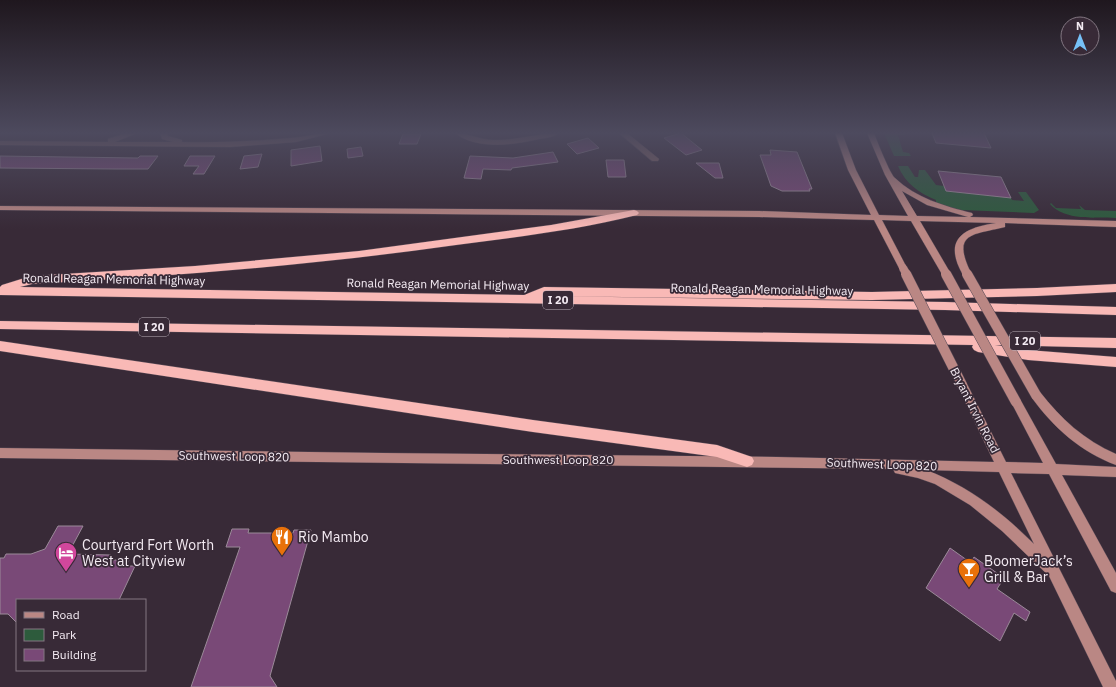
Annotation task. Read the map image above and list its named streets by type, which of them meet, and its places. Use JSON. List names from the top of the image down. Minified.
{"streets":{"highway":["Ronald Reagan Memorial Highway","I 20"],"main road":["Bryant Irvin Road","Southwest Loop 820"]},"crossings":[["Bryant Irvin Road","Southwest Loop 820"]],"places":{"restaurant":["Rio Mambo"],"hotel":["Courtyard Fort Worth West at Cityview"],"bar":["BoomerJack’s Grill & Bar"]},"legend":["Road","Park","Building"],"north":"top"}
